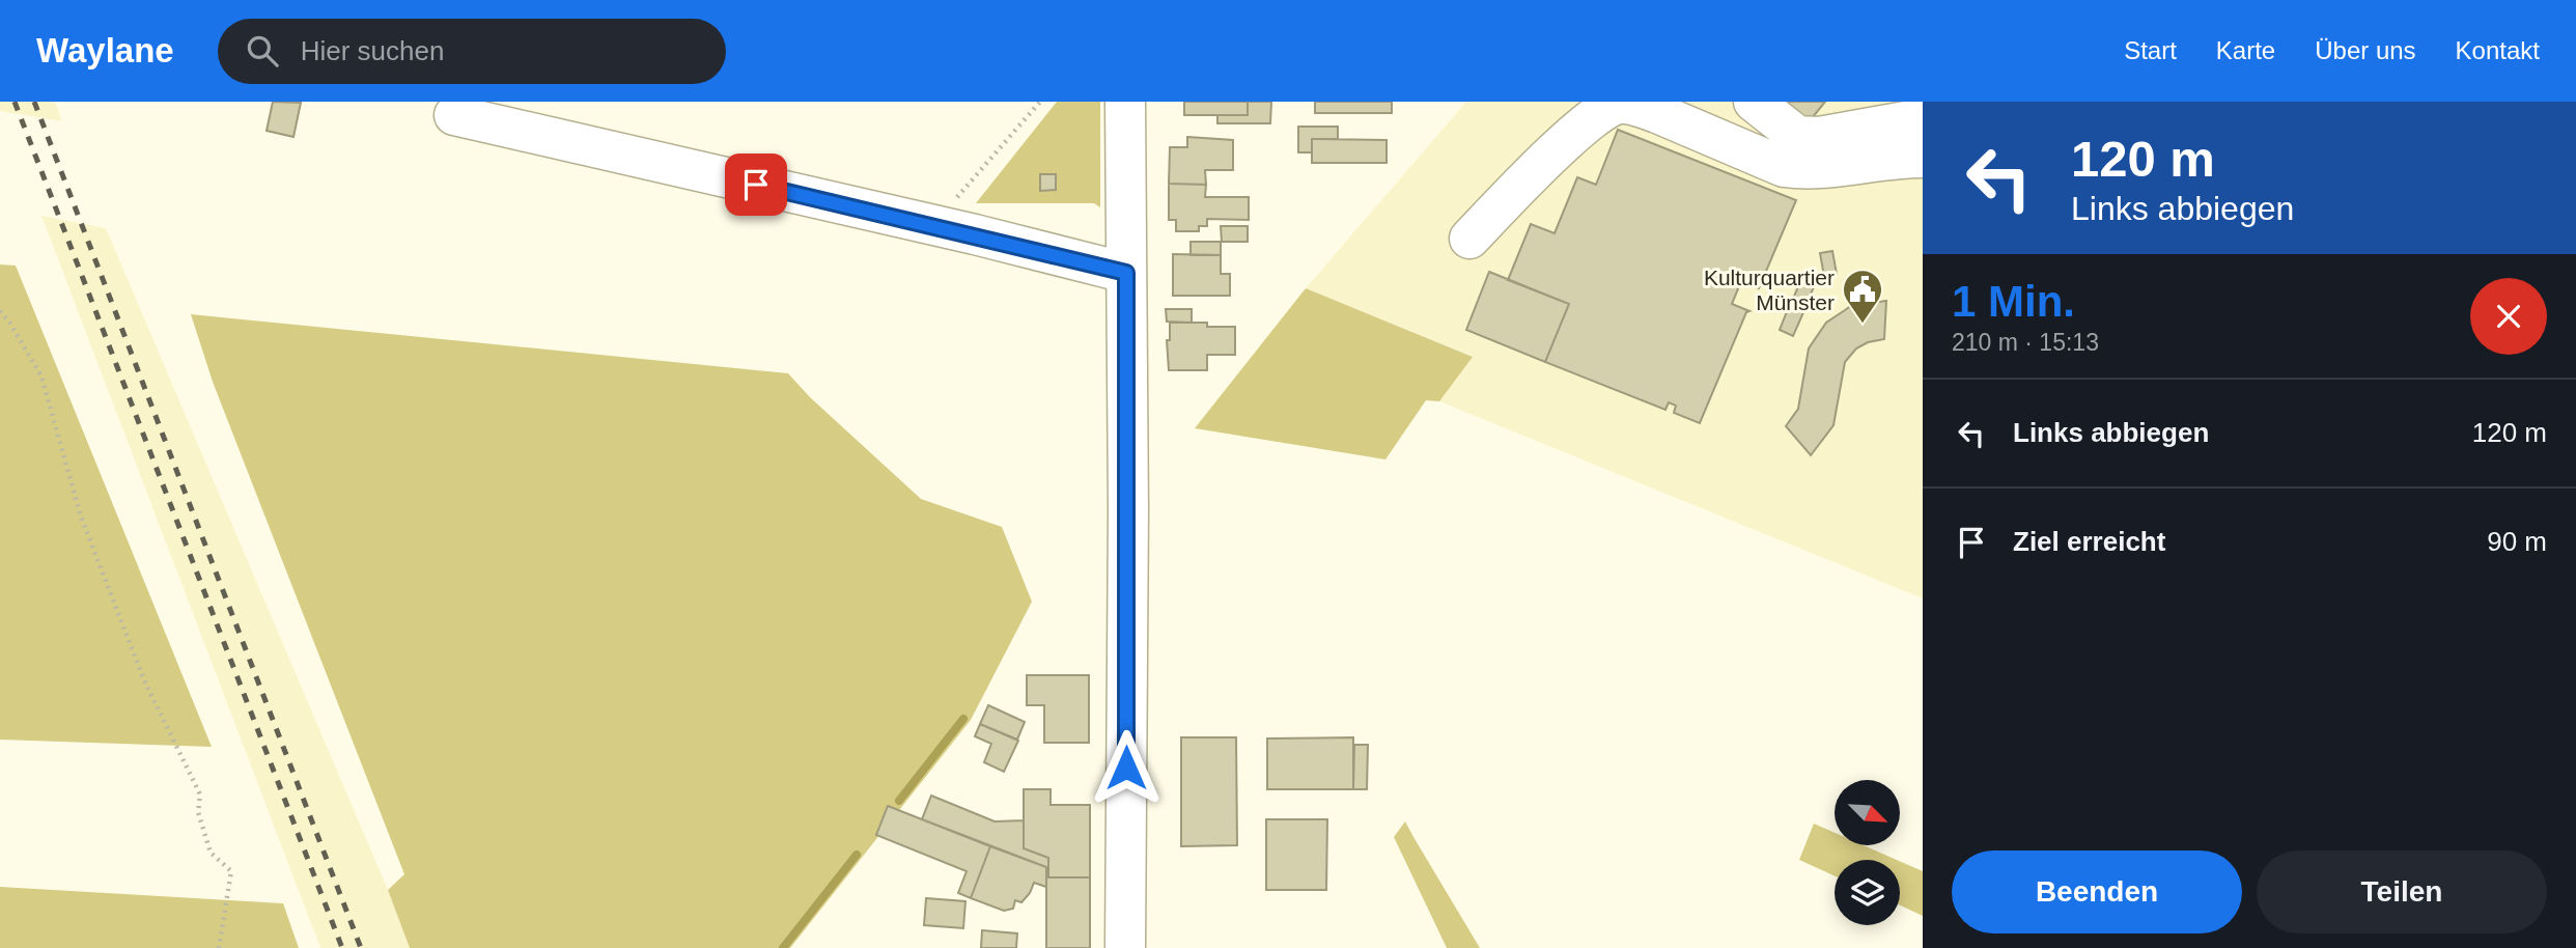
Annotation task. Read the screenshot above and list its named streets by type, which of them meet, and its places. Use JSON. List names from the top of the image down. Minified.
{"places":{"public building":["Kulturquartier Münster"]},"north":"bottom right","page":{"header":"Waylane","search":"Hier suchen","nav":["Start","Karte","Über uns","Kontakt"],"turn":["120 m","Links abbiegen"],"heading":["1 Min.","210 m · 15:13"],"list":[{"name":"Links abbiegen","value":"120 m"},{"name":"Ziel erreicht","value":"90 m"}],"buttons":["Beenden","Teilen"]}}
